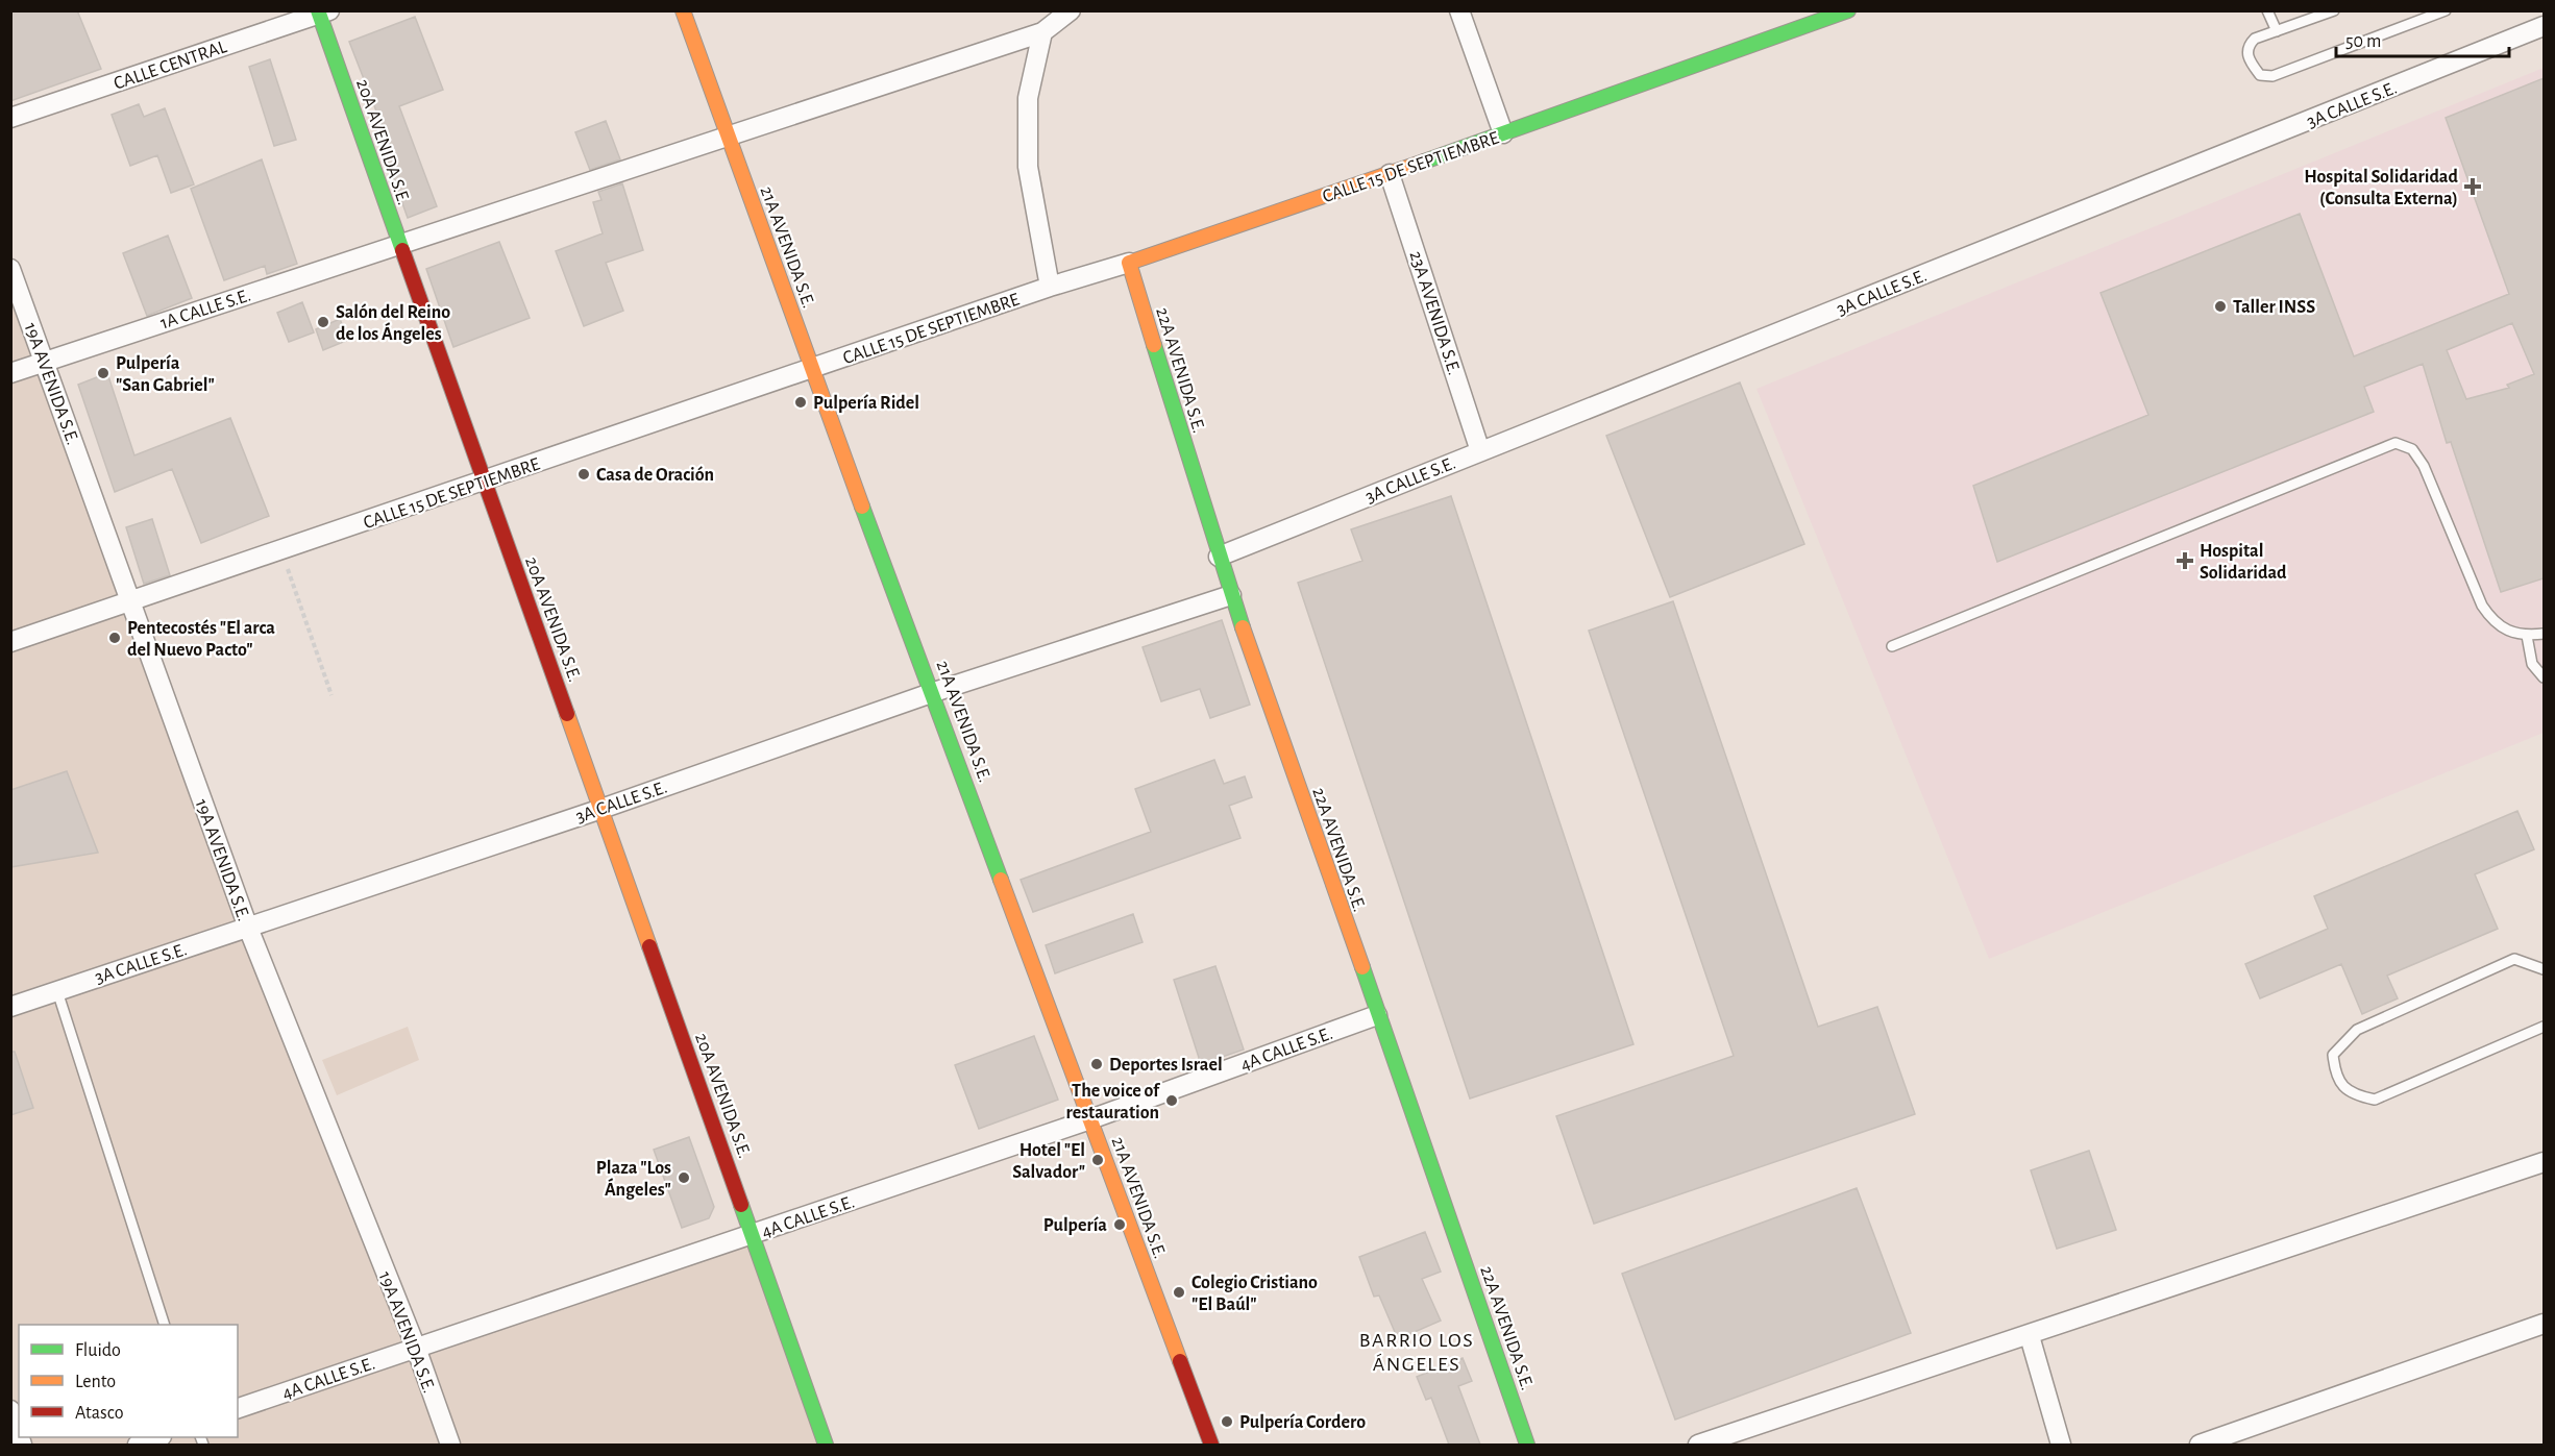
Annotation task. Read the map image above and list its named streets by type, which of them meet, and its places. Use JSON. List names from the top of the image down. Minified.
{"streets":{"street":["CALLE CENTRAL","3A CALLE S.E.","20A AVENIDA S.E.","CALLE 15 DE SEPTIEMBRE","21A AVENIDA S.E.","1A CALLE S.E.","23A AVENIDA S.E.","22A AVENIDA S.E.","19A AVENIDA S.E.","4A CALLE S.E."]},"crossings":[["CALLE CENTRAL","20A AVENIDA S.E."],["3A CALLE S.E.","20A AVENIDA S.E."],["3A CALLE S.E.","21A AVENIDA S.E."],["3A CALLE S.E.","23A AVENIDA S.E."],["3A CALLE S.E.","22A AVENIDA S.E."],["3A CALLE S.E.","19A AVENIDA S.E."],["20A AVENIDA S.E.","CALLE 15 DE SEPTIEMBRE"],["20A AVENIDA S.E.","1A CALLE S.E."],["20A AVENIDA S.E.","4A CALLE S.E."],["CALLE 15 DE SEPTIEMBRE","21A AVENIDA S.E."],["CALLE 15 DE SEPTIEMBRE","23A AVENIDA S.E."],["CALLE 15 DE SEPTIEMBRE","22A AVENIDA S.E."],["CALLE 15 DE SEPTIEMBRE","19A AVENIDA S.E."],["21A AVENIDA S.E.","1A CALLE S.E."],["21A AVENIDA S.E.","4A CALLE S.E."],["1A CALLE S.E.","19A AVENIDA S.E."],["22A AVENIDA S.E.","4A CALLE S.E."],["19A AVENIDA S.E.","4A CALLE S.E."]],"districts":["BARRIO LOS ÁNGELES"],"places":{"health":["Hospital Solidaridad (Consulta Externa)","Hospital Solidaridad"],"other":["Taller INSS","Salón del Reino de los Ángeles","Pulpería \"San Gabriel\"","Pulpería Ridel","Casa de Oración","Pentecostés \"El arca del Nuevo Pacto\"","Deportes Israel","The voice of restauration","Hotel \"El Salvador\"","Plaza \"Los Ángeles\"","Pulpería","Colegio Cristiano \"El Baúl\"","Pulpería Cordero"]},"legend":["Fluido","Lento","Atasco"],"scale_bar":"50 m"}
